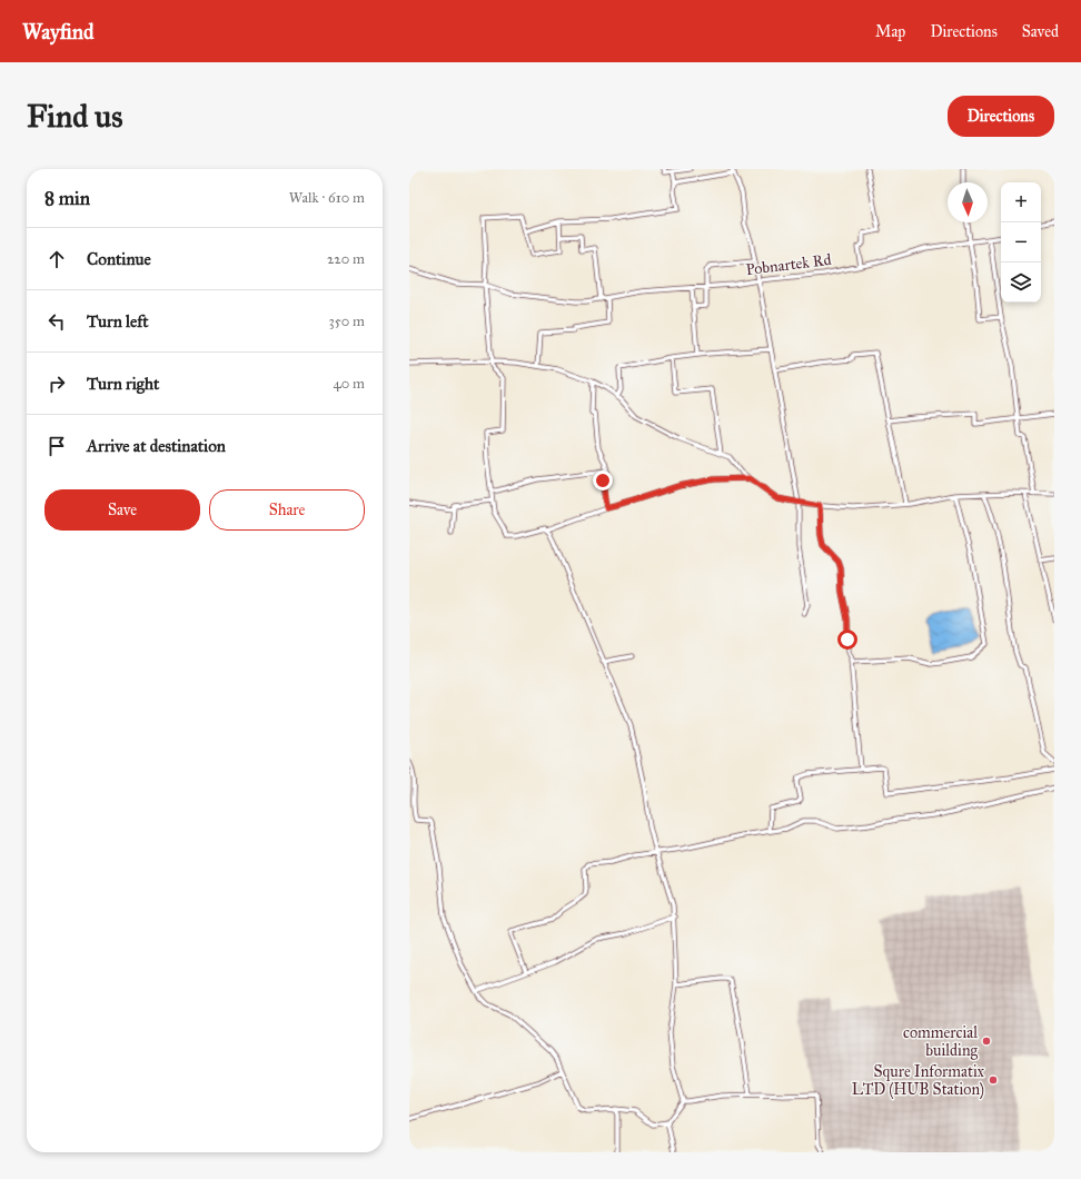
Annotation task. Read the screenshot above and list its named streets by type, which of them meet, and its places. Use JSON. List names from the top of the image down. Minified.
{"streets":{"street":["Pobnartek Rd"]},"places":["commercial building","Squre Informatix LTD (HUB Station)"],"north":"bottom","page":{"header":"Wayfind","nav":["Map","Directions","Saved"],"buttons":["Directions",["Save","Share"]],"title":"Find us","heading":["8 min","Walk · 610 m"],"map_buttons":["+","−"],"list":[["Continue","220 m"],["Turn left","350 m"],["Turn right","40 m"],"Arrive at destination"]}}
